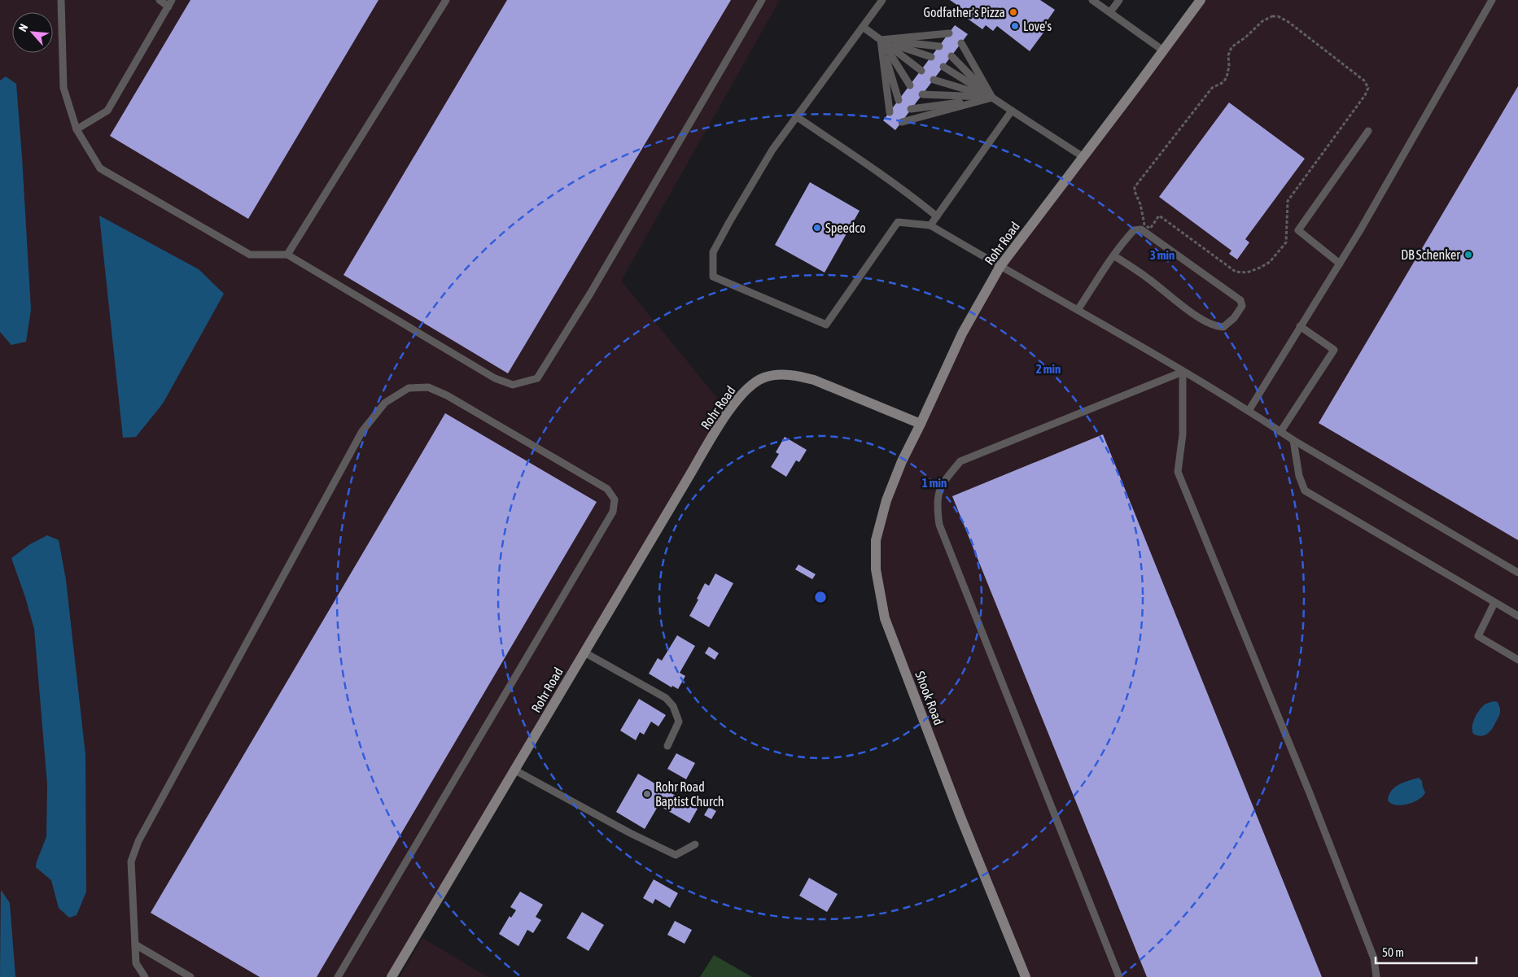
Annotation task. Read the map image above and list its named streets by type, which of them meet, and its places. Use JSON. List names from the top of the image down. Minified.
{"streets":{"street":["Rohr Road","Shook Road"]},"crossings":[["Rohr Road","Shook Road"]],"places":["Godfather's Pizza","Love's","Speedco","DB Schenker","Rohr Road Baptist Church"],"scale_bar":"50 m","north":"top left","rings":["3 min","2 min","1 min"]}
